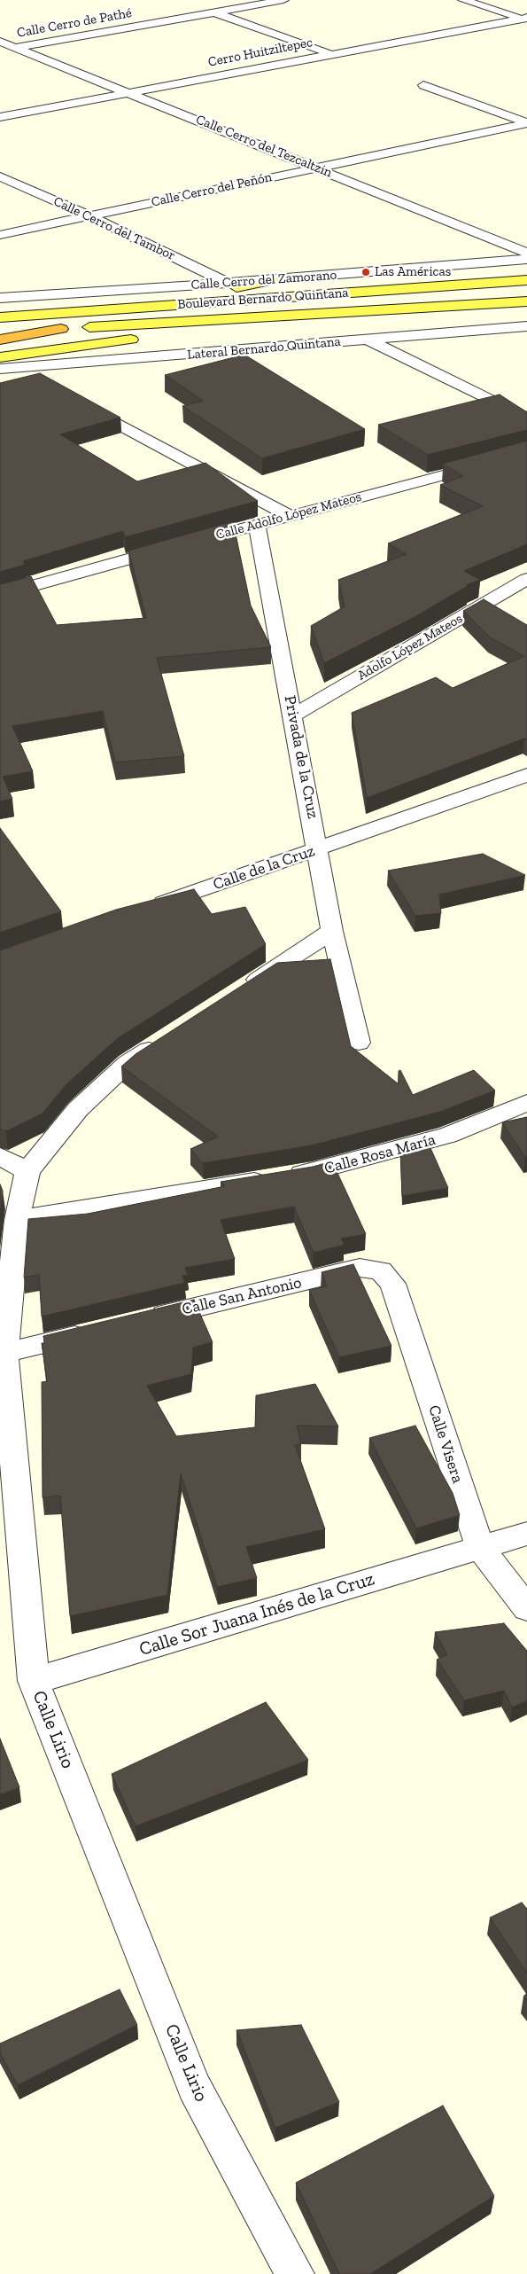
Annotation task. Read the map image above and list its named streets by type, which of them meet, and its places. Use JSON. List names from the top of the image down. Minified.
{"streets":{"main road":["Boulevard Bernardo Quintana"],"street":["Calle Cerro de Pathé","Cerro Huitziltepec","Calle Cerro del Tezcaltzin","Calle Cerro del Peñón","Calle Cerro del Tambor","Calle Cerro del Zamorano","Lateral Bernardo Quintana","Calle Adolfo López Mateos","Adolfo López Mateos","Privada de la Cruz","Calle de la Cruz","Calle Rosa María","Calle San Antonio","Calle Visera","Calle Sor Juana Inés de la Cruz","Calle Lirio"]},"crossings":[["Calle Cerro de Pathé","Calle Cerro del Tezcaltzin"],["Cerro Huitziltepec","Calle Cerro del Tezcaltzin"],["Calle Cerro del Tezcaltzin","Calle Cerro del Peñón"],["Calle Cerro del Peñón","Calle Cerro del Tambor"],["Calle Cerro del Tambor","Calle Cerro del Zamorano"],["Calle Adolfo López Mateos","Privada de la Cruz"],["Adolfo López Mateos","Privada de la Cruz"],["Privada de la Cruz","Calle de la Cruz"],["Calle Rosa María","Calle Lirio"],["Calle San Antonio","Calle Visera"],["Calle Visera","Calle Sor Juana Inés de la Cruz"],["Calle Sor Juana Inés de la Cruz","Calle Lirio"]],"places":["Las Américas"]}
